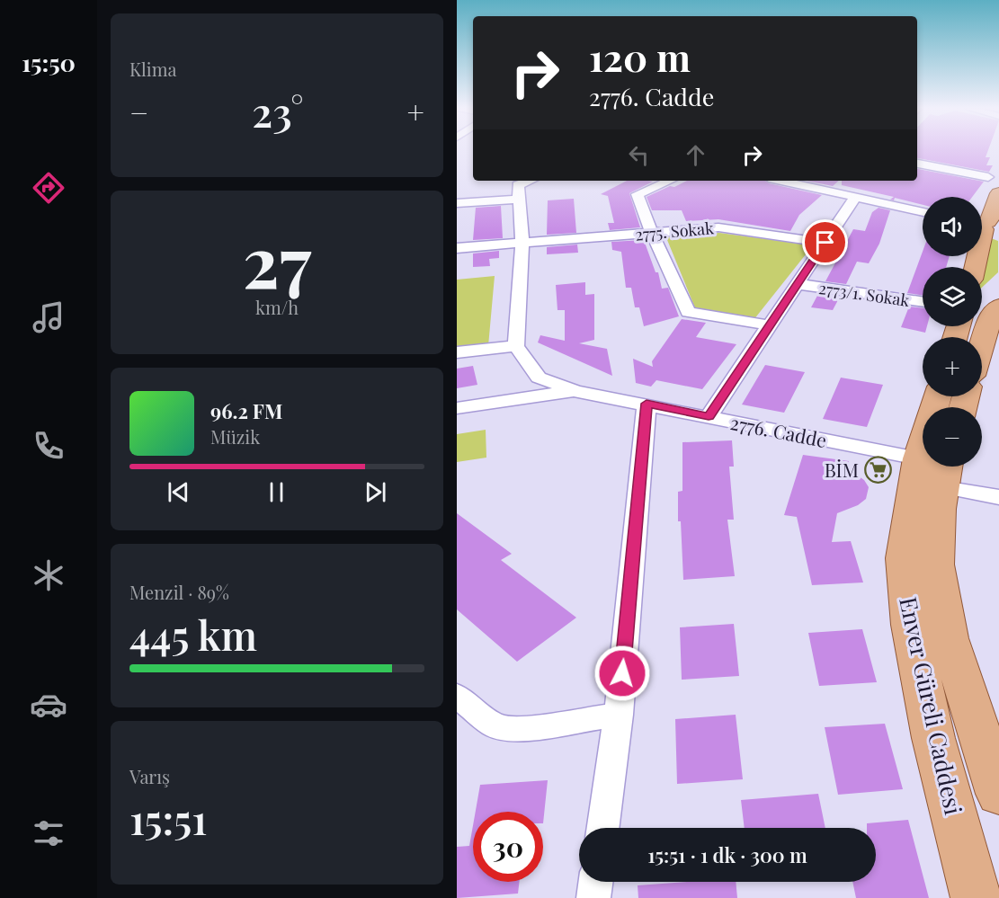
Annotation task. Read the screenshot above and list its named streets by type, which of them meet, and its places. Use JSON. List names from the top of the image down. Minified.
{"streets":{"main road":["Enver Güreli Caddesi"],"street":["2775. Sokak","2773/1. Sokak","2776. Cadde"]},"crossings":[["2776. Cadde","Enver Güreli Caddesi"]],"places":{"supermarket":["BİM"]},"page":{"tabs":"15:50","tile":["Klima",["27","km/h"],["Menzil · 89%","445 km"],["Varış","15:51"]],"turn":["120 m","2776. Cadde"],"heat":["−","23°","+"],"map_buttons":["+","−"],"song":["96.2 FM","Müzik"],"limit":"30","trip":"15:51 · 1 dk · 300 m"}}
